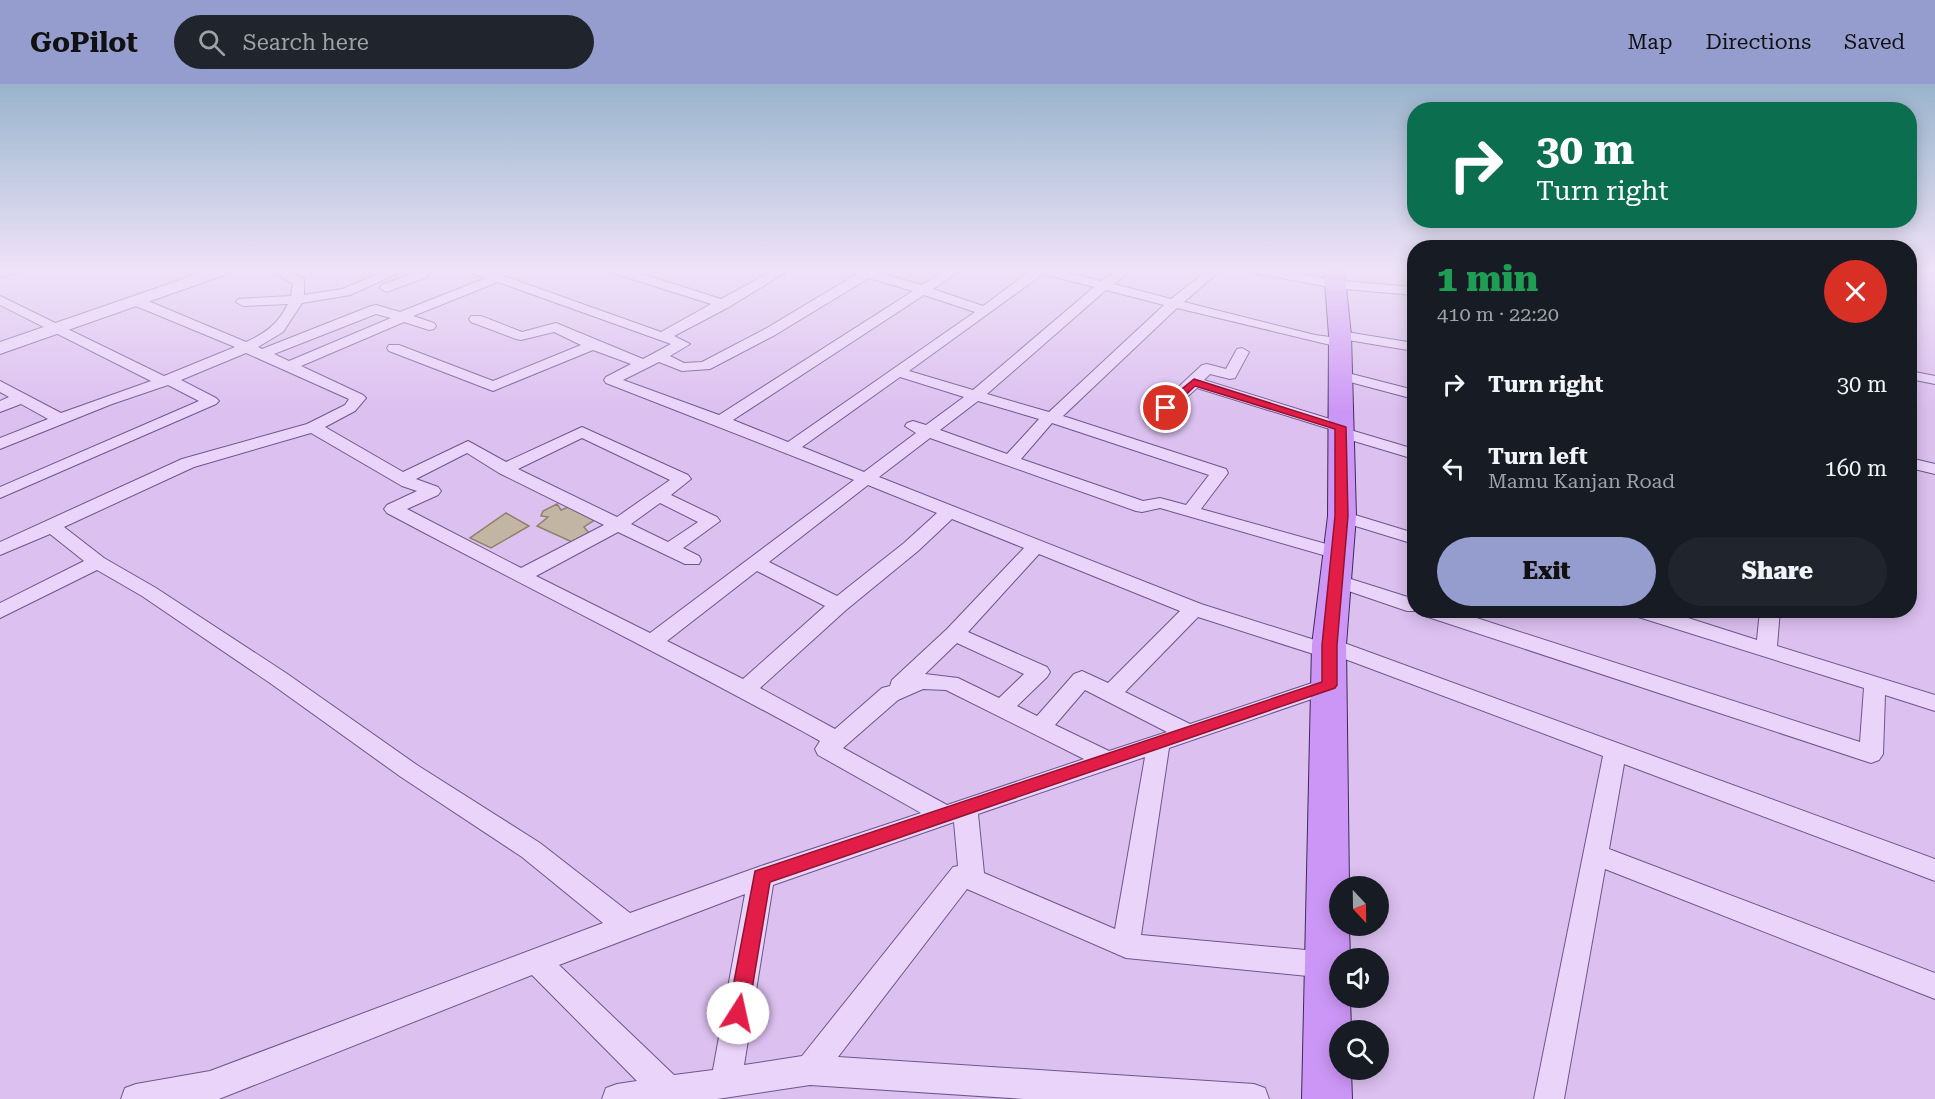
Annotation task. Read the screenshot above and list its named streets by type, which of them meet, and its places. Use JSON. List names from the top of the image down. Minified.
{"north":"bottom","page":{"header":"GoPilot","search":"Search here","nav":["Map","Directions","Saved"],"turn":["30 m","Turn right"],"heading":["1 min","410 m · 22:20"],"list":[{"name":"Turn right","value":"30 m"},{"name":"Turn left","note":"Mamu Kanjan Road","value":"160 m"}],"buttons":["Exit","Share"]}}
